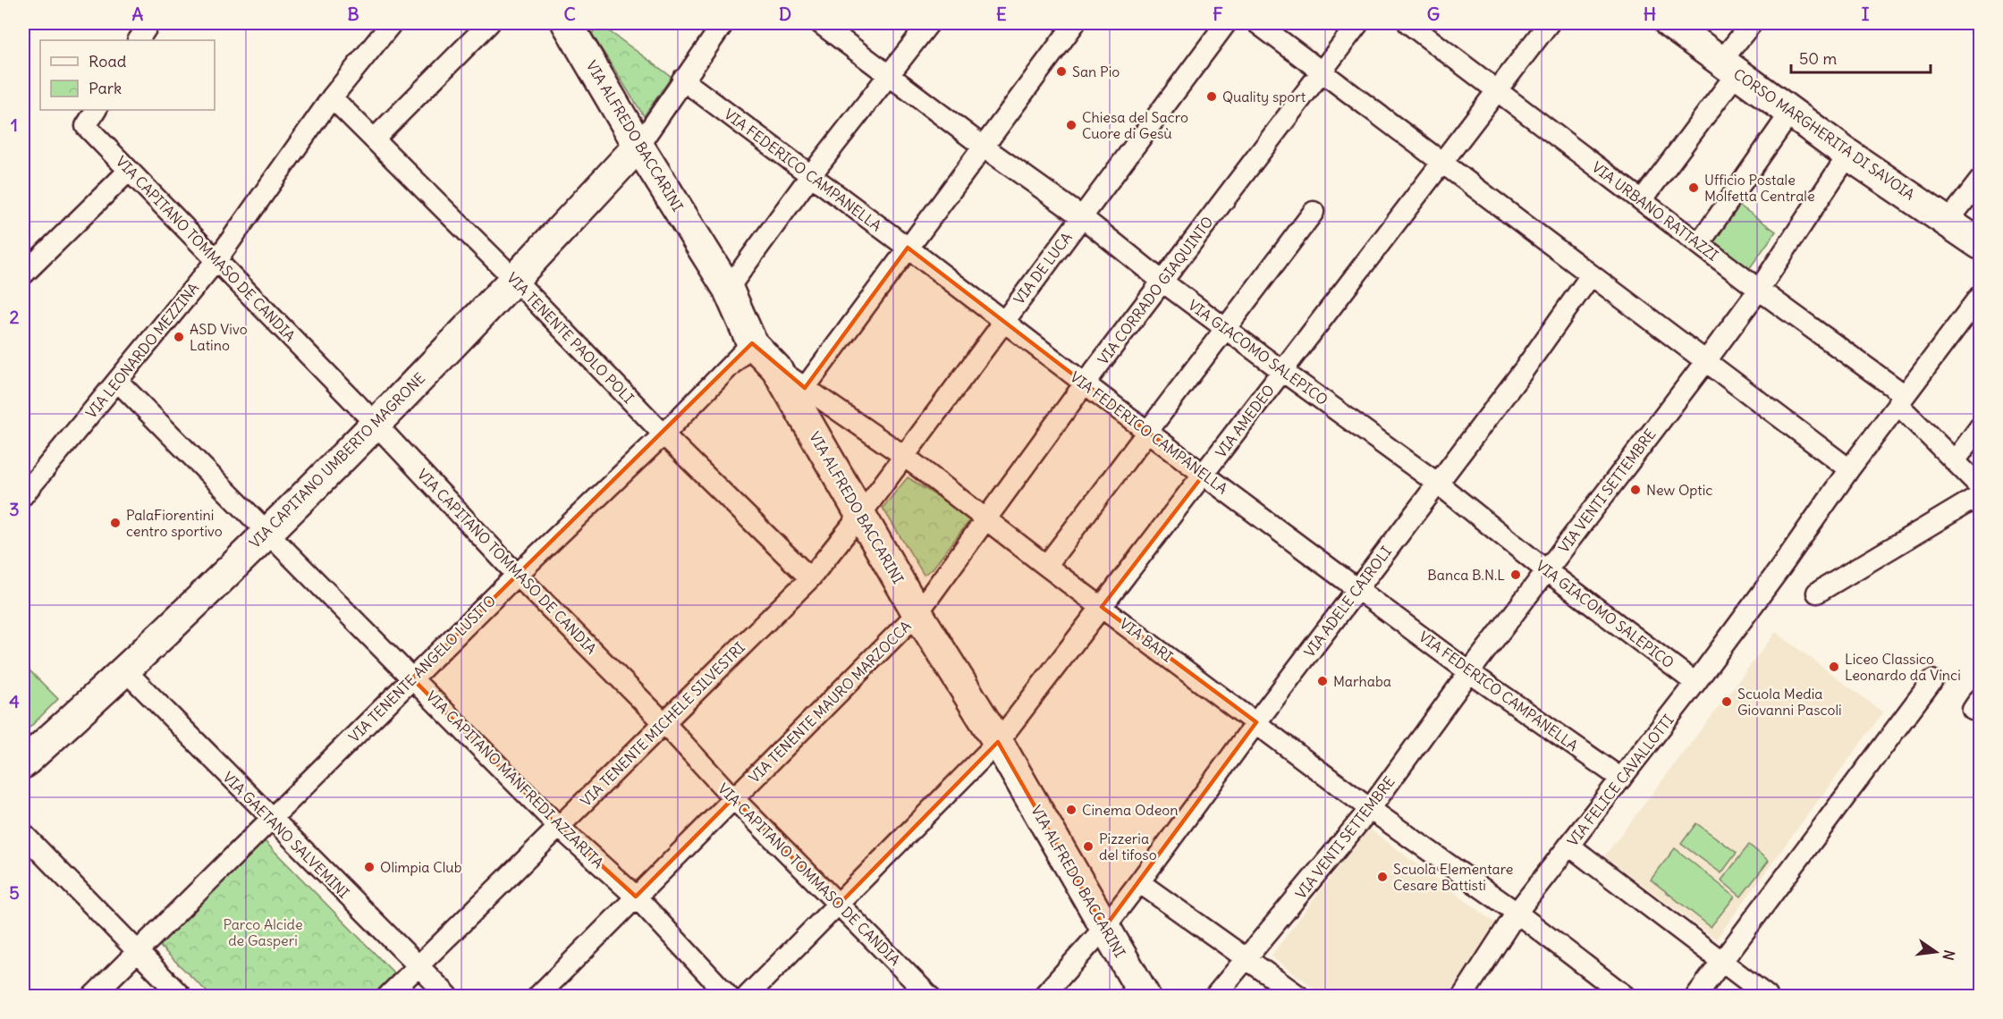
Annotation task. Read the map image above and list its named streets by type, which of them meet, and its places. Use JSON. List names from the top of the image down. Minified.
{"streets":{"street":["CORSO MARGHERITA DI SAVOIA","VIA ALFREDO BACCARINI","VIA FEDERICO CAMPANELLA","VIA URBANO RATTAZZI","VIA CAPITANO TOMMASO DE CANDIA","VIA DE LUCA","VIA CORRADO GIAQUINTO","VIA TENENTE PAOLO POLI","VIA LEONARDO MEZZINA","VIA GIACOMO SALEPICO","VIA AMEDEO","VIA CAPITANO UMBERTO MAGRONE","VIA VENTI SETTEMBRE","VIA ADELE CAIROLI","VIA BARI","VIA TENENTE ANGELO LUSITO","VIA TENENTE MAURO MARZOCCA","VIA TENENTE MICHELE SILVESTRI","VIA CAPITANO MANFREDI AZZARITA","VIA FELICE CAVALLOTTI","VIA GAETANO SALVEMINI"]},"crossings":[["CORSO MARGHERITA DI SAVOIA","VIA VENTI SETTEMBRE"],["VIA ALFREDO BACCARINI","VIA DE LUCA"],["VIA ALFREDO BACCARINI","VIA CORRADO GIAQUINTO"],["VIA ALFREDO BACCARINI","VIA AMEDEO"],["VIA ALFREDO BACCARINI","VIA CAPITANO UMBERTO MAGRONE"],["VIA ALFREDO BACCARINI","VIA ADELE CAIROLI"],["VIA ALFREDO BACCARINI","VIA BARI"],["VIA ALFREDO BACCARINI","VIA TENENTE ANGELO LUSITO"],["VIA ALFREDO BACCARINI","VIA TENENTE MAURO MARZOCCA"],["VIA ALFREDO BACCARINI","VIA TENENTE MICHELE SILVESTRI"],["VIA FEDERICO CAMPANELLA","VIA DE LUCA"],["VIA FEDERICO CAMPANELLA","VIA CORRADO GIAQUINTO"],["VIA FEDERICO CAMPANELLA","VIA AMEDEO"],["VIA FEDERICO CAMPANELLA","VIA VENTI SETTEMBRE"],["VIA FEDERICO CAMPANELLA","VIA ADELE CAIROLI"],["VIA FEDERICO CAMPANELLA","VIA FELICE CAVALLOTTI"],["VIA URBANO RATTAZZI","VIA AMEDEO"],["VIA URBANO RATTAZZI","VIA VENTI SETTEMBRE"],["VIA URBANO RATTAZZI","VIA FELICE CAVALLOTTI"],["VIA CAPITANO TOMMASO DE CANDIA","VIA LEONARDO MEZZINA"],["VIA CAPITANO TOMMASO DE CANDIA","VIA AMEDEO"],["VIA CAPITANO TOMMASO DE CANDIA","VIA CAPITANO UMBERTO MAGRONE"],["VIA CAPITANO TOMMASO DE CANDIA","VIA TENENTE ANGELO LUSITO"],["VIA CAPITANO TOMMASO DE CANDIA","VIA TENENTE MAURO MARZOCCA"],["VIA CAPITANO TOMMASO DE CANDIA","VIA TENENTE MICHELE SILVESTRI"],["VIA DE LUCA","VIA GIACOMO SALEPICO"],["VIA DE LUCA","VIA BARI"],["VIA DE LUCA","VIA TENENTE MICHELE SILVESTRI"],["VIA CORRADO GIAQUINTO","VIA GIACOMO SALEPICO"],["VIA CORRADO GIAQUINTO","VIA BARI"],["VIA CORRADO GIAQUINTO","VIA TENENTE MAURO MARZOCCA"],["VIA TENENTE PAOLO POLI","VIA LEONARDO MEZZINA"],["VIA TENENTE PAOLO POLI","VIA CAPITANO UMBERTO MAGRONE"],["VIA TENENTE PAOLO POLI","VIA TENENTE ANGELO LUSITO"],["VIA TENENTE PAOLO POLI","VIA TENENTE MICHELE SILVESTRI"],["VIA LEONARDO MEZZINA","VIA CAPITANO MANFREDI AZZARITA"],["VIA GIACOMO SALEPICO","VIA AMEDEO"],["VIA GIACOMO SALEPICO","VIA VENTI SETTEMBRE"],["VIA GIACOMO SALEPICO","VIA ADELE CAIROLI"],["VIA GIACOMO SALEPICO","VIA FELICE CAVALLOTTI"],["VIA AMEDEO","VIA BARI"],["VIA CAPITANO UMBERTO MAGRONE","VIA CAPITANO MANFREDI AZZARITA"],["VIA CAPITANO UMBERTO MAGRONE","VIA GAETANO SALVEMINI"],["VIA VENTI SETTEMBRE","VIA BARI"],["VIA ADELE CAIROLI","VIA BARI"],["VIA BARI","VIA FELICE CAVALLOTTI"],["VIA TENENTE ANGELO LUSITO","VIA CAPITANO MANFREDI AZZARITA"],["VIA TENENTE ANGELO LUSITO","VIA GAETANO SALVEMINI"],["VIA TENENTE MAURO MARZOCCA","VIA CAPITANO MANFREDI AZZARITA"],["VIA TENENTE MICHELE SILVESTRI","VIA CAPITANO MANFREDI AZZARITA"],["VIA TENENTE MICHELE SILVESTRI","VIA GAETANO SALVEMINI"]],"parks":["Parco Alcide de Gasperi"],"places":["San Pio","Quality sport","Chiesa del Sacro Cuore di Gesù","Ufficio Postale Molfetta Centrale","ASD Vivo Latino","New Optic","PalaFiorentini centro sportivo","Banca B.N.L","Liceo Classico Leonardo da Vinci","Marhaba","Scuola Media Giovanni Pascoli","Cinema Odeon","Pizzeria del tifoso","Olimpia Club","Scuola Elementare Cesare Battisti"],"legend":["Road","Park"],"scale_bar":"50 m","north":"right","grid":{"columns":["A","B","C","D","E","F","G","H","I"],"rows":["1","2","3","4","5"]}}
